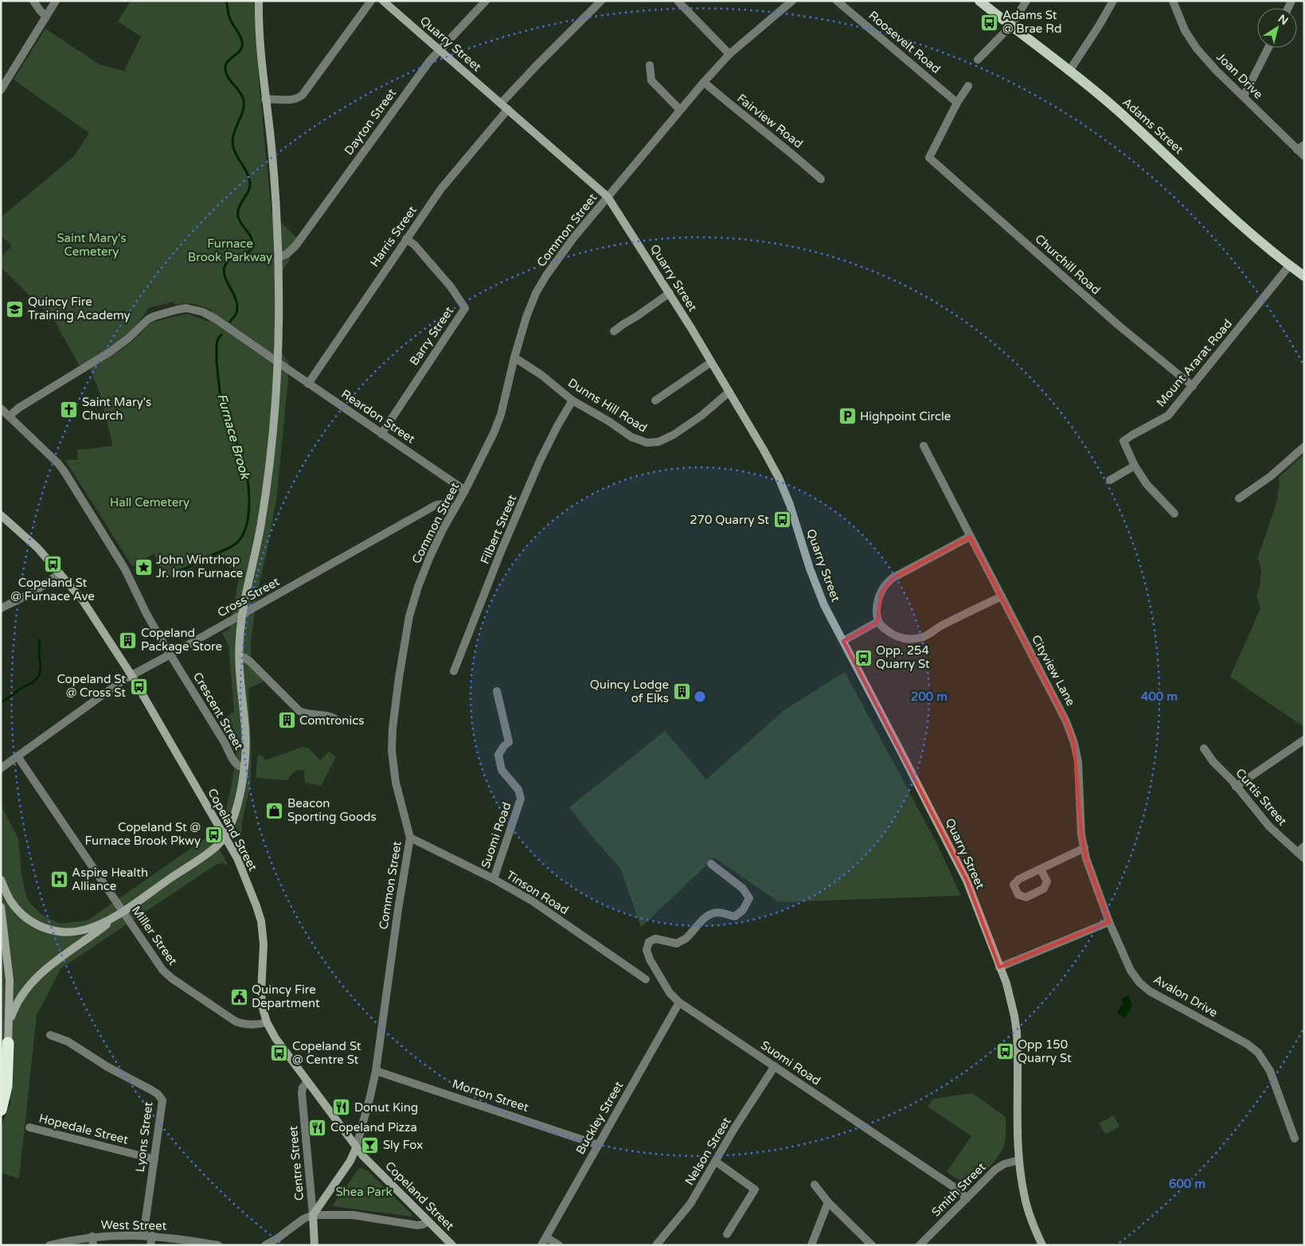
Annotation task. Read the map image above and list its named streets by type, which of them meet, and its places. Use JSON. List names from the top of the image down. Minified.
{"streets":{"main road":["Quarry Street","Adams Street","Common Street","Copeland Street","Centre Street"],"street":["Roosevelt Road","Joan Drive","Fairview Road","Dayton Street","Harris Street","Churchill Road","Barry Street","Mount Ararat Road","Dunns Hill Road","Reardon Street","Filbert Street","Cross Street","Cityview Lane","Crescent Street","Curtis Street","Suomi Road","Tinson Road","Miller Street","Avalon Drive","Morton Street","Buckley Street","Hopedale Street","Lyons Street","Nelson Street","Smith Street","West Street"]},"crossings":[["Roosevelt Road","Churchill Road"],["Quarry Street","Dayton Street"],["Quarry Street","Common Street"],["Quarry Street","Harris Street"],["Quarry Street","Dunns Hill Road"],["Quarry Street","Smith Street"],["Fairview Road","Common Street"],["Adams Street","Mount Ararat Road"],["Common Street","Dunns Hill Road"],["Common Street","Reardon Street"],["Common Street","Cross Street"],["Common Street","Copeland Street"],["Common Street","Tinson Road"],["Common Street","Morton Street"],["Common Street","Centre Street"],["Harris Street","Barry Street"],["Harris Street","Reardon Street"],["Churchill Road","Mount Ararat Road"],["Barry Street","Reardon Street"],["Dunns Hill Road","Filbert Street"],["Reardon Street","Crescent Street"],["Cross Street","Crescent Street"],["Cross Street","Copeland Street"],["Cross Street","Miller Street"],["Cityview Lane","Avalon Drive"],["Copeland Street","Miller Street"],["Copeland Street","Centre Street"],["Suomi Road","Tinson Road"],["Suomi Road","Buckley Street"],["Suomi Road","Nelson Street"],["Suomi Road","Smith Street"],["Morton Street","Buckley Street"],["Hopedale Street","Lyons Street"],["Lyons Street","West Street"]],"water":["Furnace Brook"],"parks":["Saint Mary's Cemetery","Furnace Brook Parkway","Hall Cemetery","Shea Park"],"places":{"bus stop":["Adams St @ Brae Rd","270 Quarry St","Copeland St @ Furnace Ave","Opp. 254 Quarry St","Copeland St @ Cross St","Copeland St @ Furnace Brook Pkwy","Opp 150 Quarry St","Copeland St @ Centre St"],"school or university":["Quincy Fire Training Academy"],"church":["Saint Mary's Church"],"parking":["Highpoint Circle"],"place":["John Wintrhop Jr. Iron Furnace"],"building":["Copeland Package Store","Quincy Lodge of Elks","Comtronics"],"shop":["Beacon Sporting Goods"],"hospital":["Aspire Health Alliance"],"public building":["Quincy Fire Department"],"restaurant":["Donut King","Copeland Pizza"],"bar":["Sly Fox"]},"north":"top right","rings":["200 m","400 m","600 m"]}
